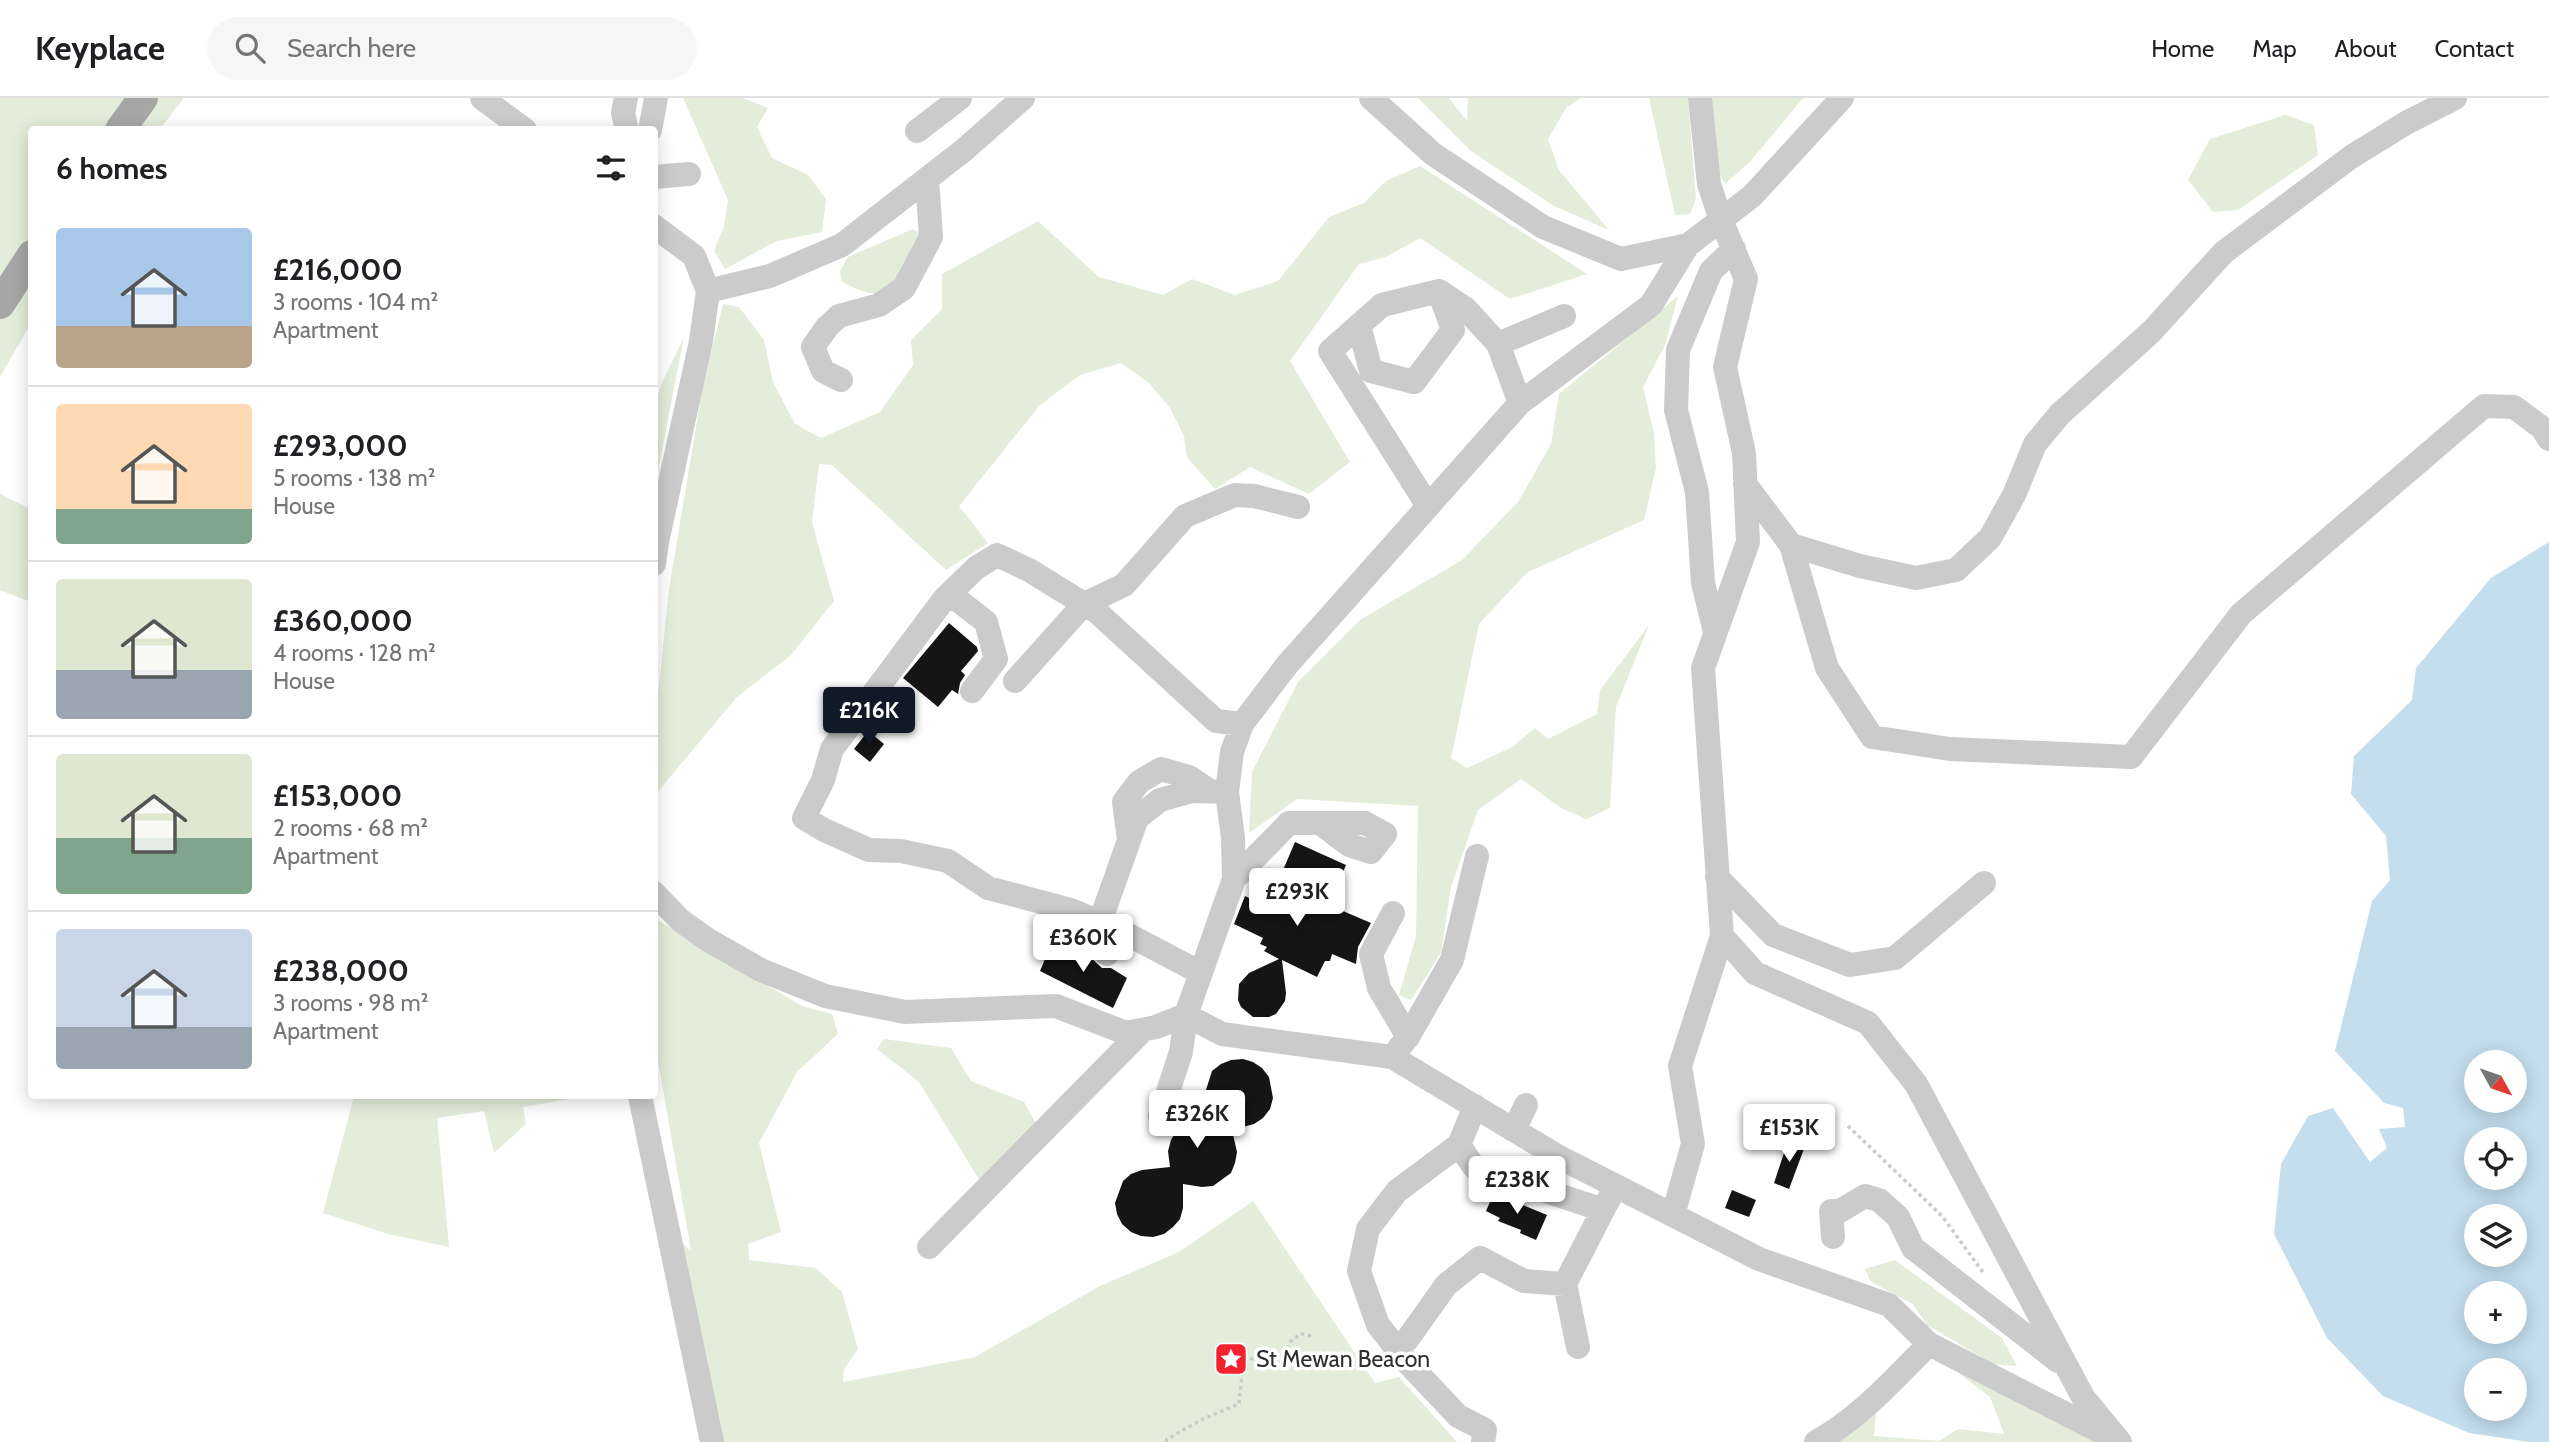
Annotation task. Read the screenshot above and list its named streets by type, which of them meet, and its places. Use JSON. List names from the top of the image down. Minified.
{"places":{"place":["St Mewan Beacon"]},"north":"bottom right","page":{"header":"Keyplace","search":"Search here","nav":["Home","Map","About","Contact"],"heading":"6 homes","list":[{"name":"£216,000","note":"3 rooms · 104 m² · Apartment"},{"name":"£293,000","note":"5 rooms · 138 m² · House"},{"name":"£360,000","note":"4 rooms · 128 m² · House"},{"name":"£153,000","note":"2 rooms · 68 m² · Apartment"},{"name":"£238,000","note":"3 rooms · 98 m² · Apartment"}],"price":["£216K","£293K","£360K","£326K","£153K","£238K"],"map_buttons":["+","−"]}}
